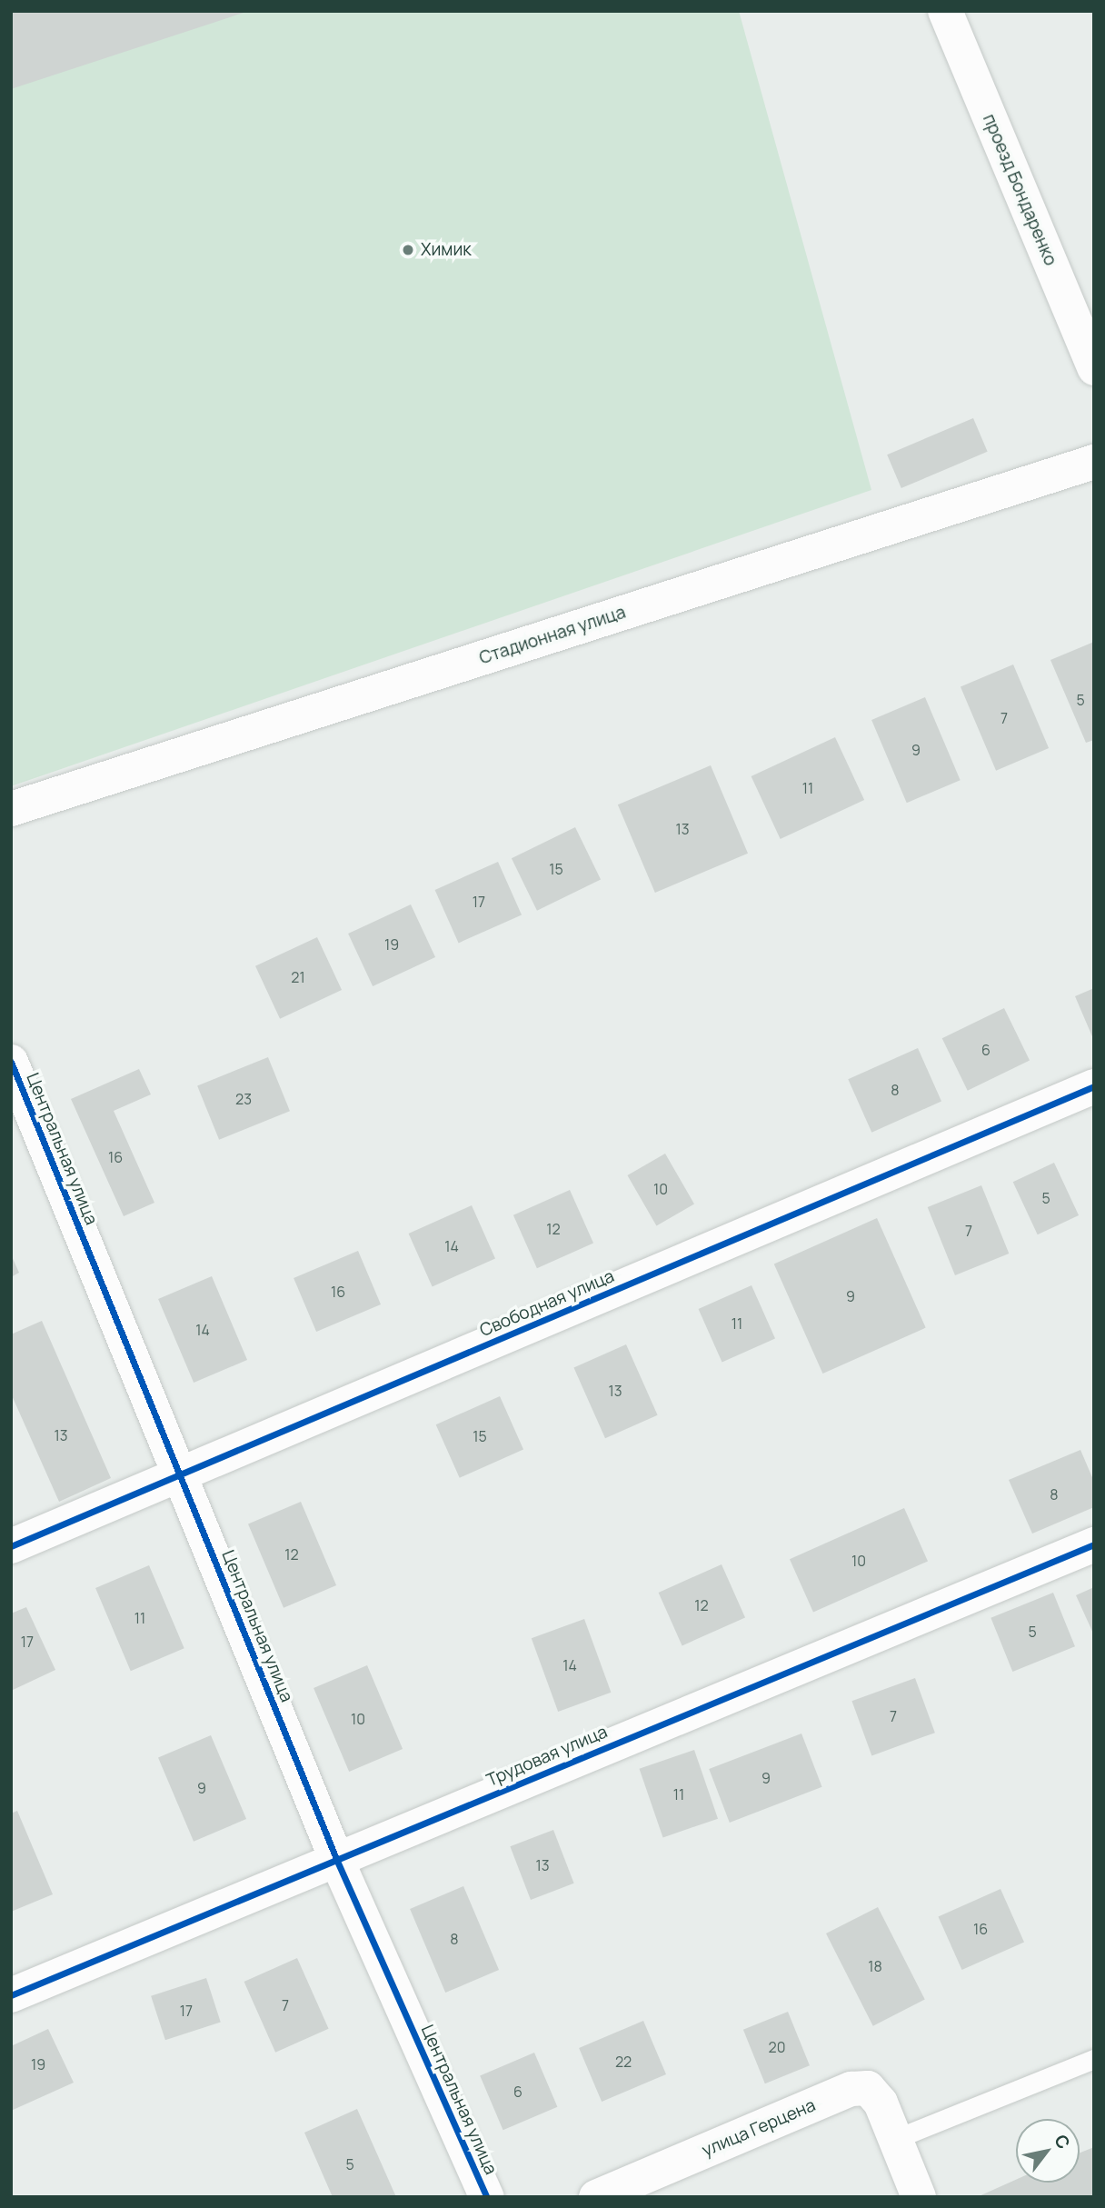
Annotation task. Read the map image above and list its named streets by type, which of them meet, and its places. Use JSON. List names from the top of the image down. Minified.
{"streets":{"street":["проезд Бондаренко","Стадионная улица","Центральная улица","Свободная улица","Трудовая улица","улица Герцена"]},"crossings":[["Центральная улица","Свободная улица"],["Центральная улица","Трудовая улица"]],"places":["Химик"],"house_numbers":["5","7","9","11","13","15","17","19","21","6","8","23","16","10","5","12","7","14","16","9","11","14","13","13","15","8","12","10","12","11","5","17","14","7","10","9","9","11","13","16","8","18","7","17","20","22","19","6","5"],"north":"top right"}
